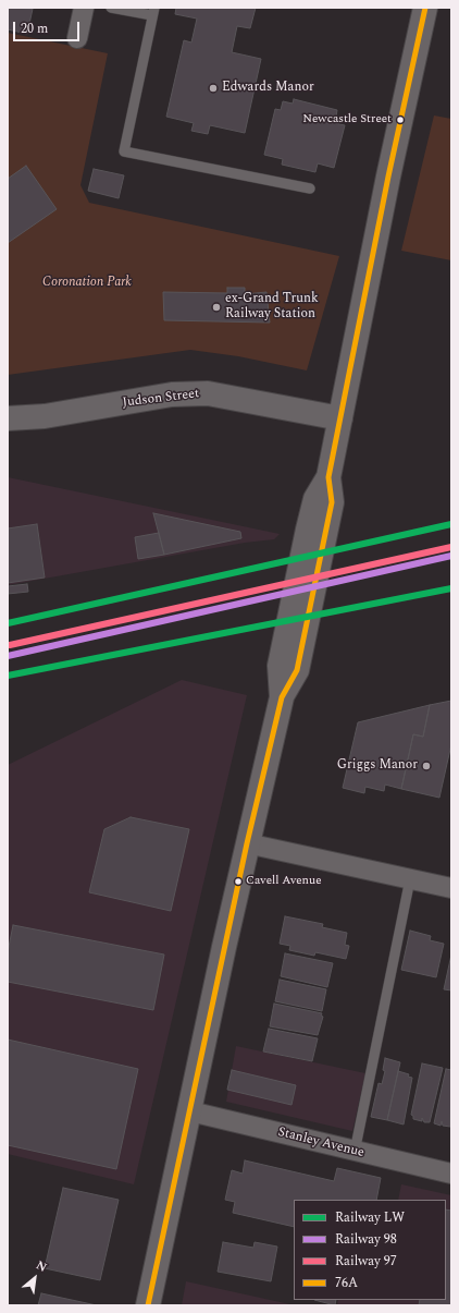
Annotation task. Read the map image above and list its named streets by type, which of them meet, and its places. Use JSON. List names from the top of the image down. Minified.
{"streets":{"main road":["Judson Street"],"street":["Stanley Avenue"]},"parks":["Coronation Park"],"places":["Edwards Manor","Newcastle Street","ex-Grand Trunk Railway Station","Griggs Manor","Cavell Avenue"],"lines":["transit line 76A","rail line LW","rail line 97","rail line 98"],"legend":["Railway LW","Railway 98","Railway 97","76A"],"scale_bar":"20 m","north":"top right"}
